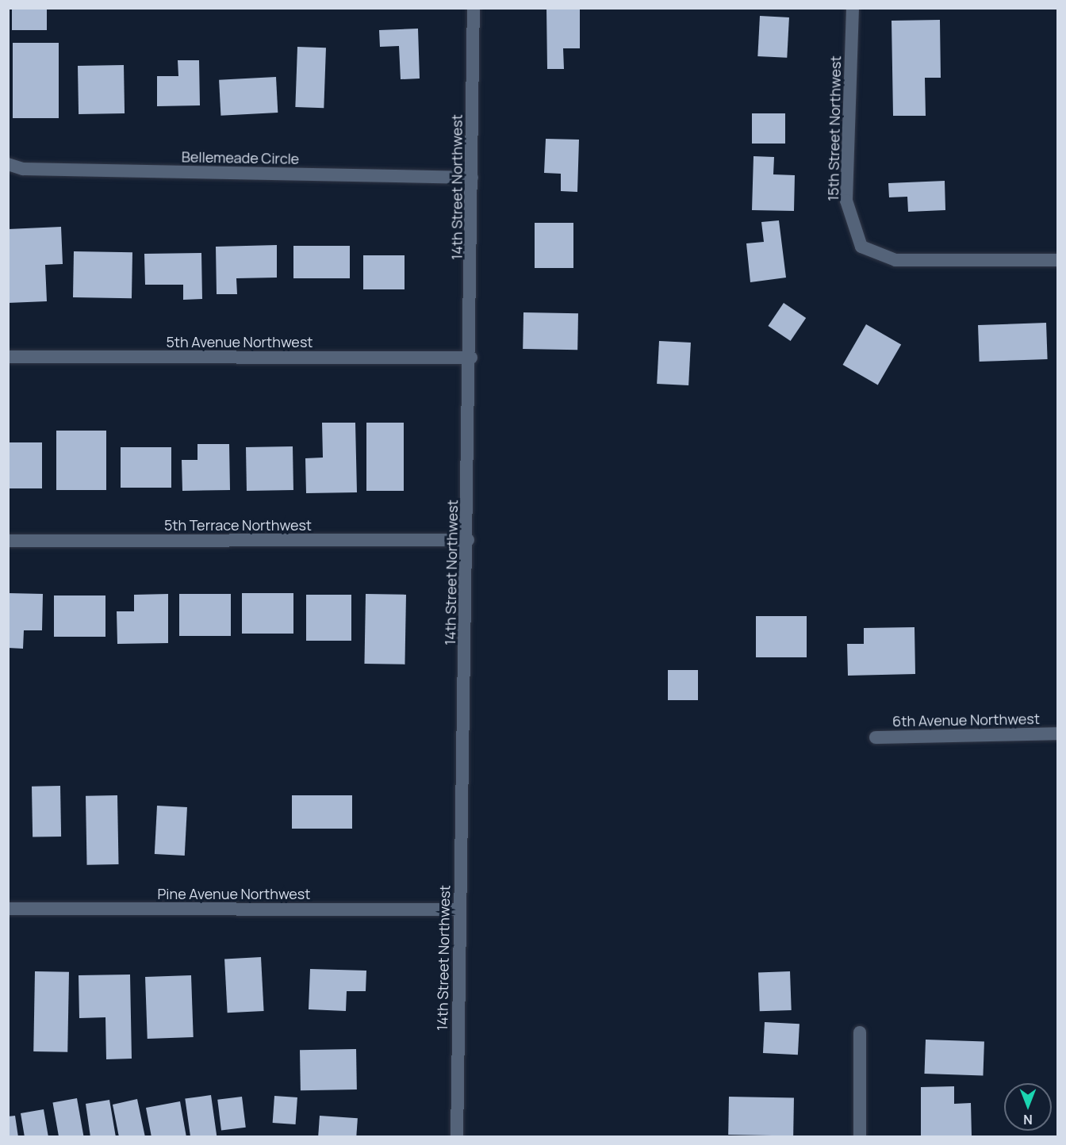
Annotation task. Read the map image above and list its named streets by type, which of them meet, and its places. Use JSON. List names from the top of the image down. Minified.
{"streets":{"street":["15th Street Northwest","Bellemeade Circle","14th Street Northwest","5th Avenue Northwest","5th Terrace Northwest","6th Avenue Northwest","Pine Avenue Northwest"]},"crossings":[["Bellemeade Circle","14th Street Northwest"],["14th Street Northwest","5th Avenue Northwest"],["14th Street Northwest","5th Terrace Northwest"],["14th Street Northwest","Pine Avenue Northwest"]],"north":"bottom"}
